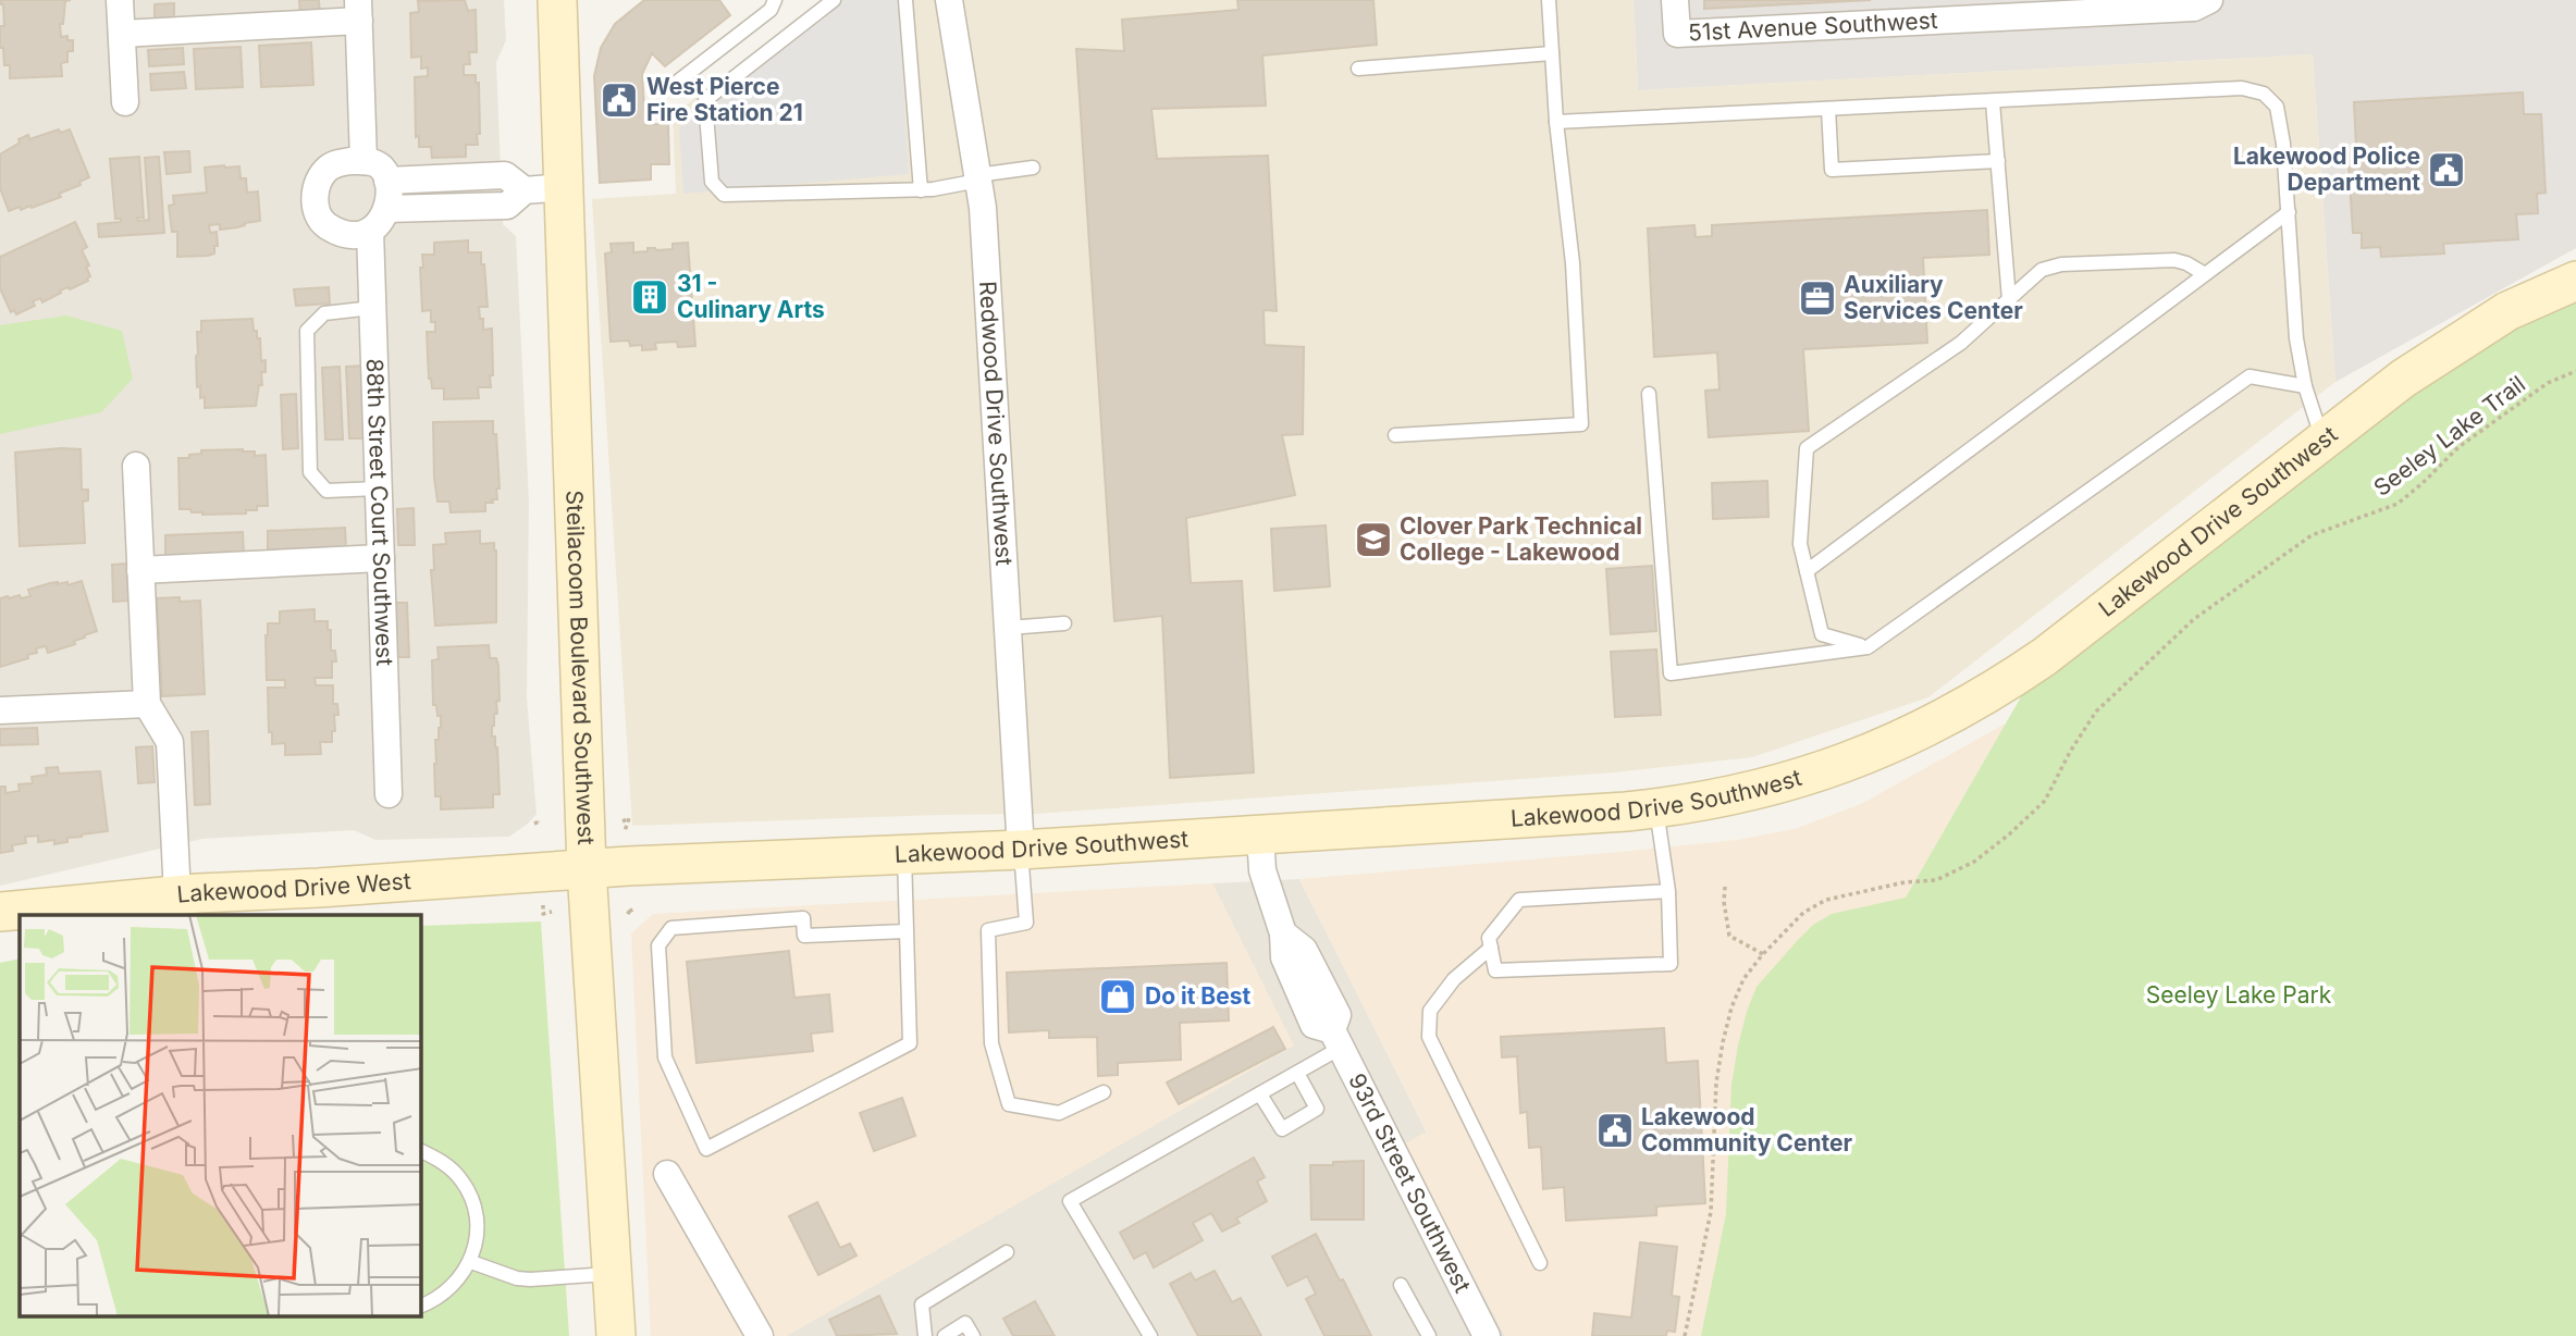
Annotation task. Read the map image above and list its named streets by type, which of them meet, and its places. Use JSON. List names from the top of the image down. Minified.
{"streets":{"main road":["Lakewood Drive Southwest","Steilacoom Boulevard Southwest","Lakewood Drive West"],"street":["51st Avenue Southwest","Redwood Drive Southwest","88th Street Court Southwest","93rd Street Southwest"],"path":["Seeley Lake Trail"]},"crossings":[["Redwood Drive Southwest","Lakewood Drive Southwest"],["Lakewood Drive Southwest","Steilacoom Boulevard Southwest"],["Lakewood Drive Southwest","Lakewood Drive West"],["Lakewood Drive Southwest","93rd Street Southwest"],["Steilacoom Boulevard Southwest","Lakewood Drive West"]],"parks":["Seeley Lake Park"],"places":{"public building":["West Pierce Fire Station 21","Lakewood Police Department","Lakewood Community Center"],"building":["31 - Culinary Arts"],"office":["Auxiliary Services Center"],"school or university":["Clover Park Technical College - Lakewood"],"shop":["Do it Best"]}}
